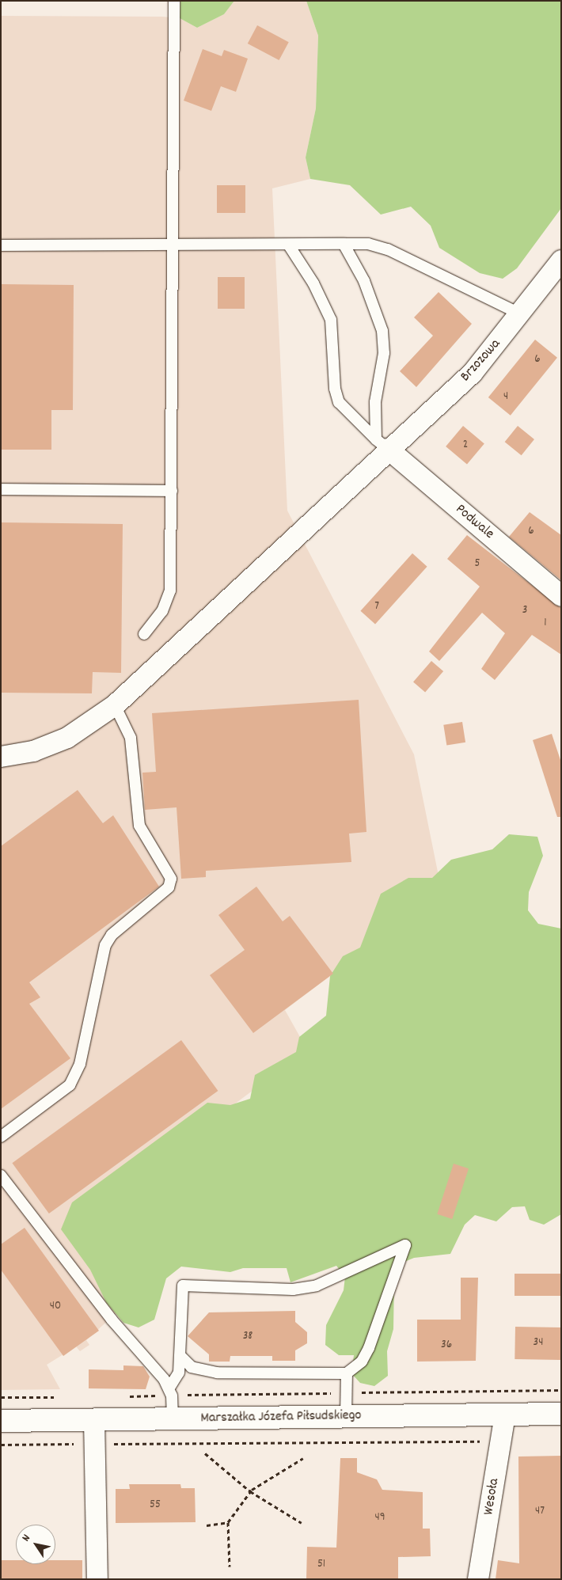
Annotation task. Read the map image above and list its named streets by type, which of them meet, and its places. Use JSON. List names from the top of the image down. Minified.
{"streets":{"street":["Brzozowa","Podwale","Marszałka Józefa Piłsudskiego","Wesoła"]},"crossings":[["Brzozowa","Podwale"],["Marszałka Józefa Piłsudskiego","Wesoła"]],"house_numbers":["6","4","2","6","5","7","3","1","40","38","34","36","55","47","49","51"],"north":"top left"}
